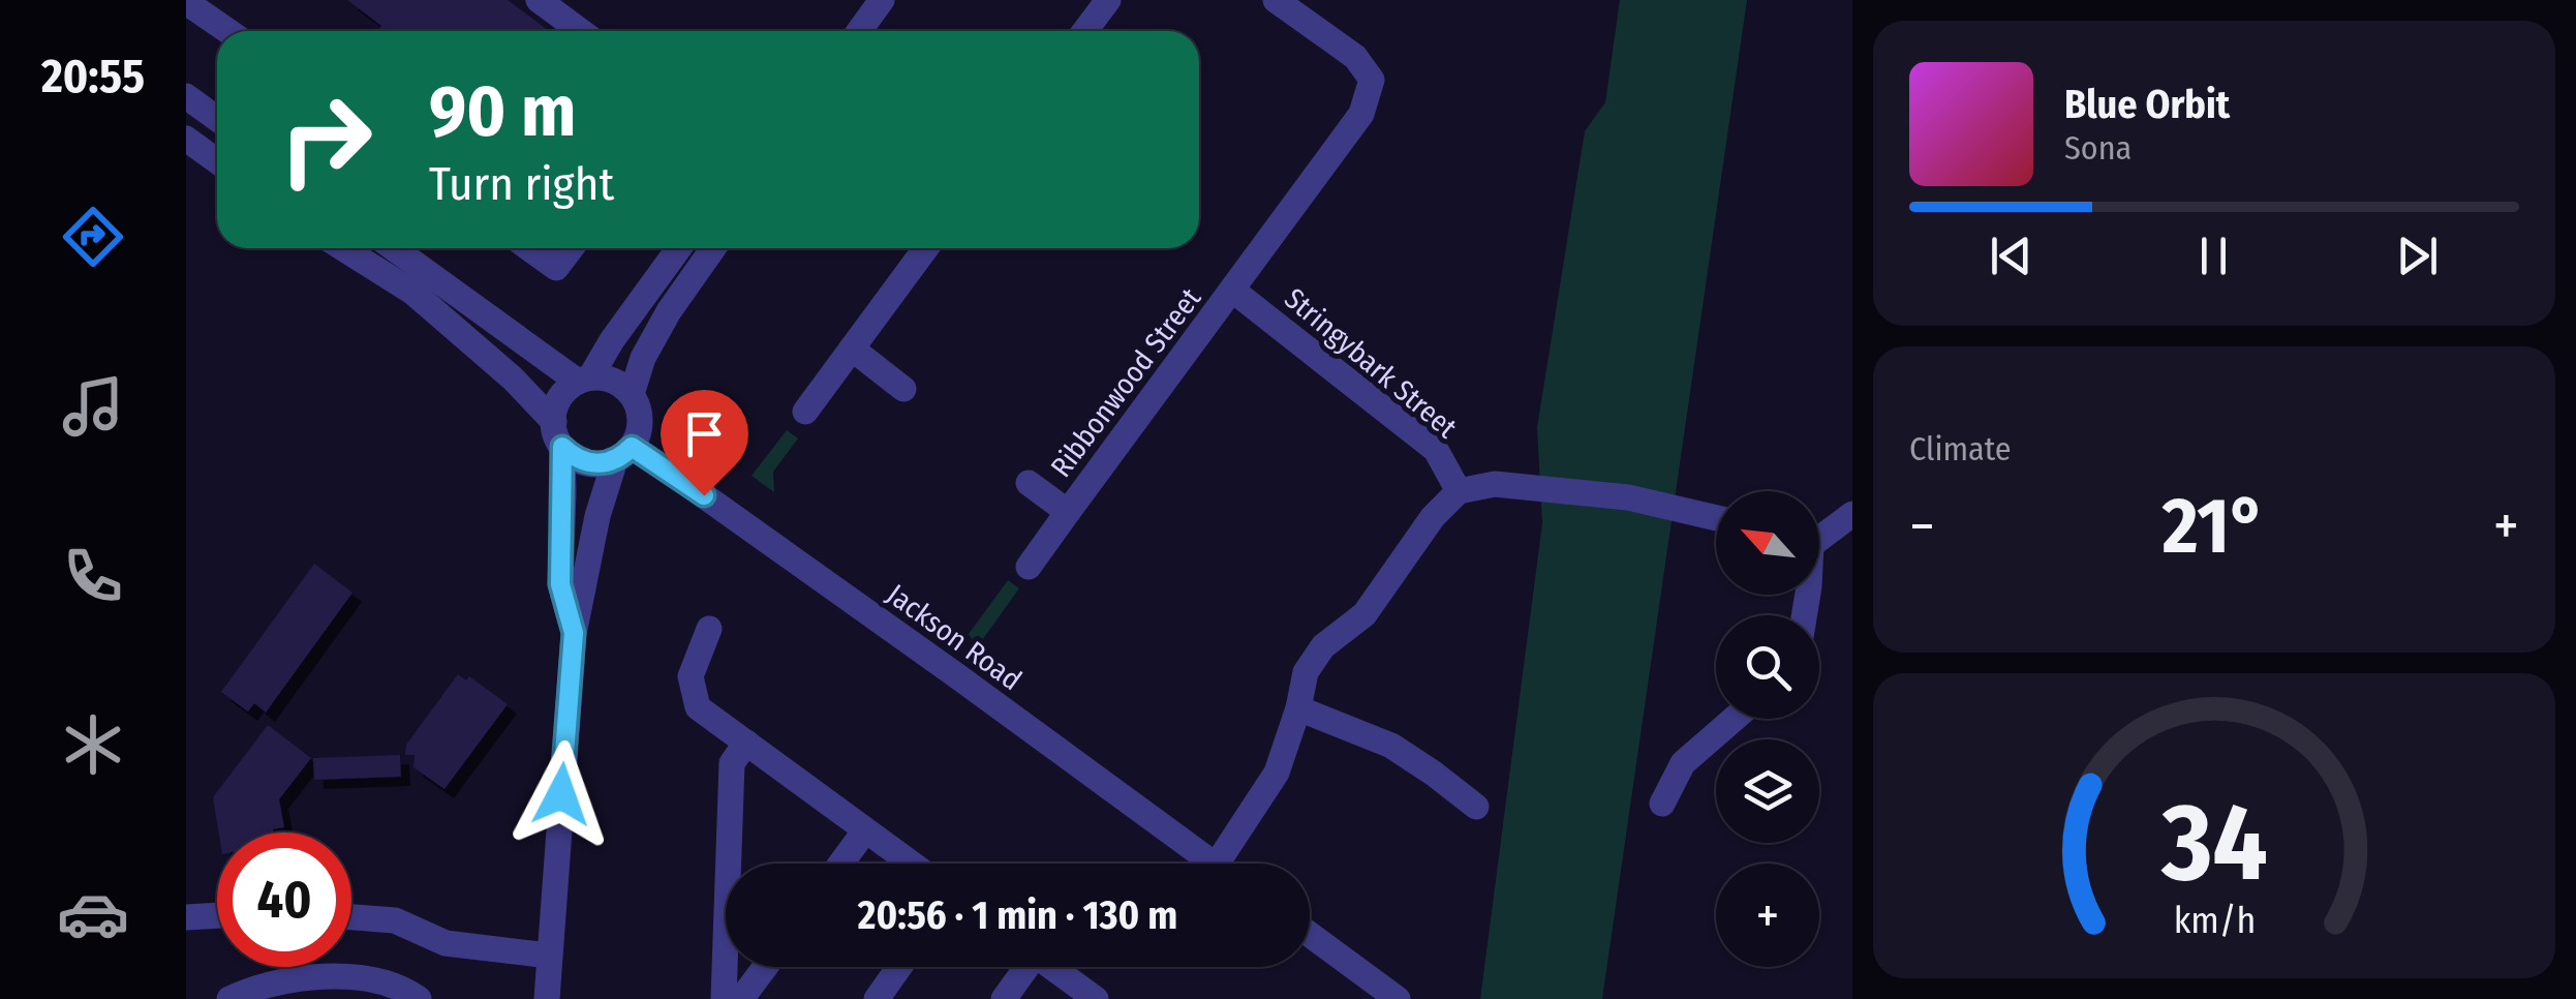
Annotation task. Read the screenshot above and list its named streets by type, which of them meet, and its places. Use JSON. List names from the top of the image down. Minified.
{"streets":{"street":["Stringybark Street","Ribbonwood Street","Jackson Road"]},"crossings":[["Stringybark Street","Ribbonwood Street"]],"north":"top left","page":{"tabs":"20:55","turn":["90 m","Turn right"],"song":["Blue Orbit","Sona"],"tile":"Climate","heat":["−","21°","+"],"map_buttons":"+","limit":"40","trip":"20:56 · 1 min · 130 m","gauge":["34","km/h"]}}
